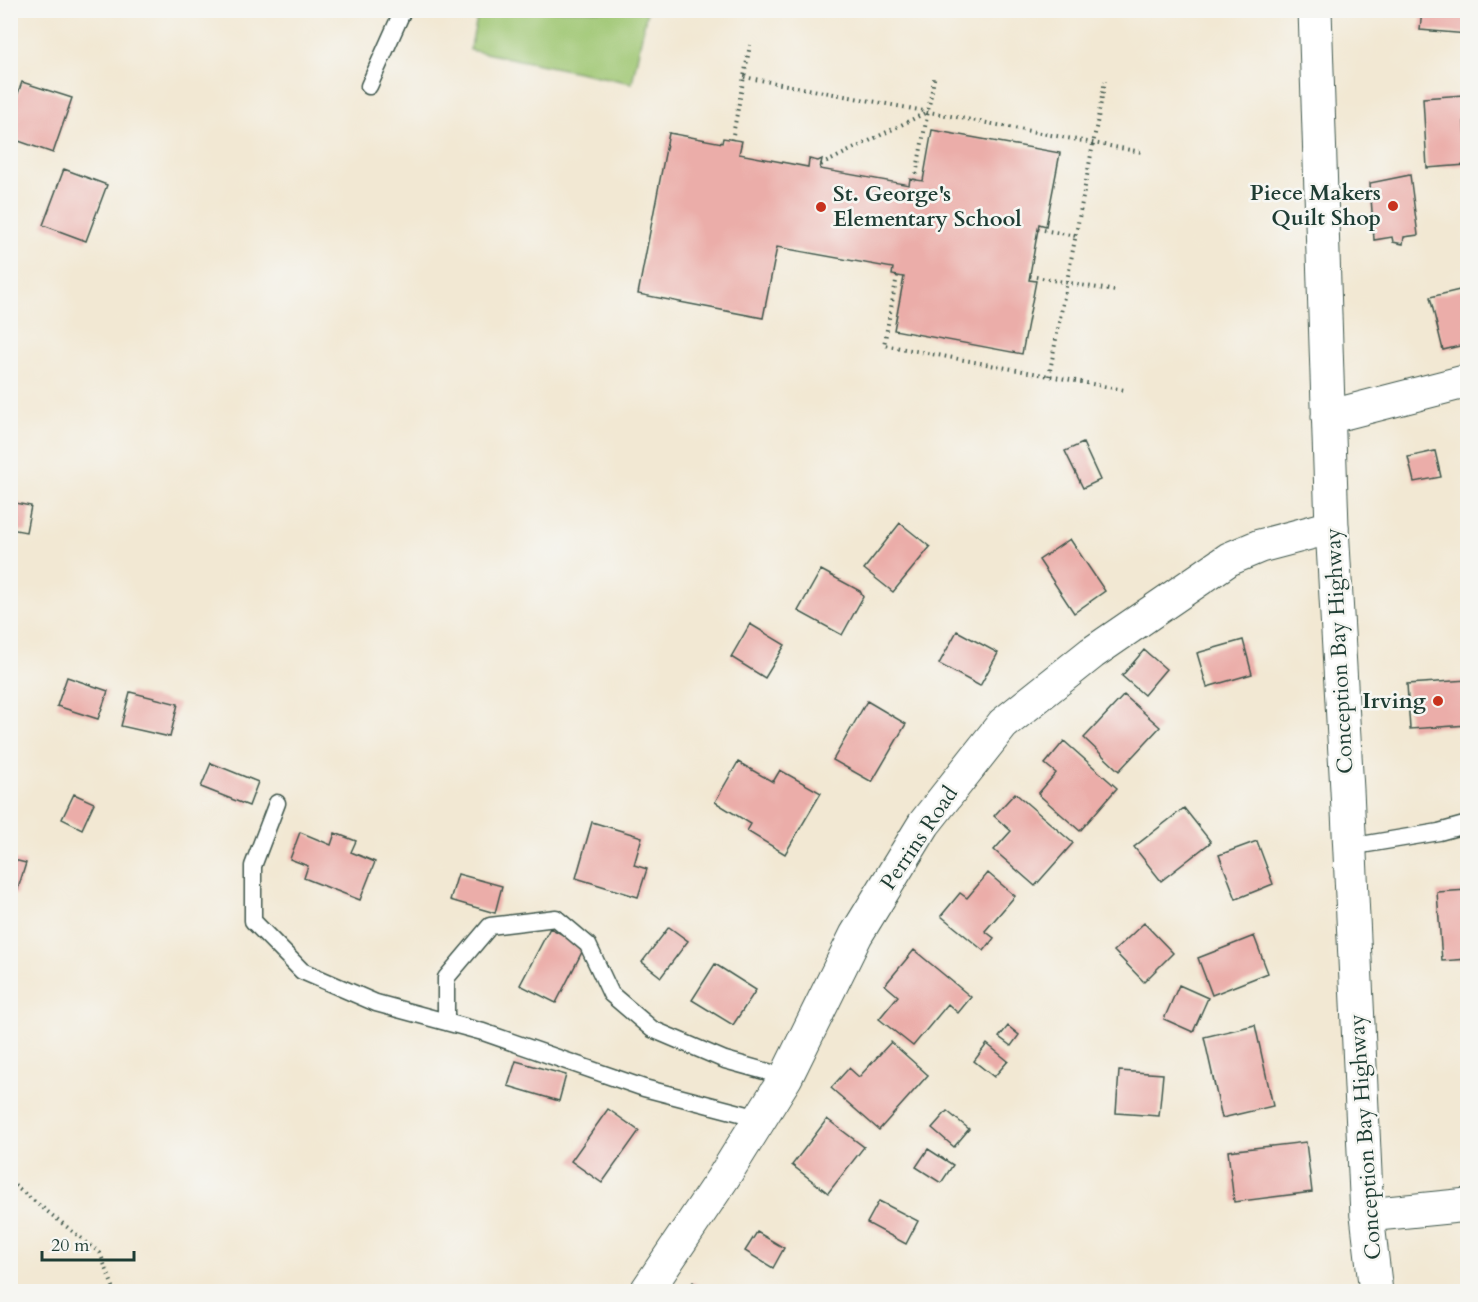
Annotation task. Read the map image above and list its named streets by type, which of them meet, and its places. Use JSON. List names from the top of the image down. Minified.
{"streets":{"street":["Conception Bay Highway","Perrins Road"]},"crossings":[["Conception Bay Highway","Perrins Road"]],"places":["Piece Makers Quilt Shop","St. George's Elementary School","Irving"],"scale_bar":"20 m"}
